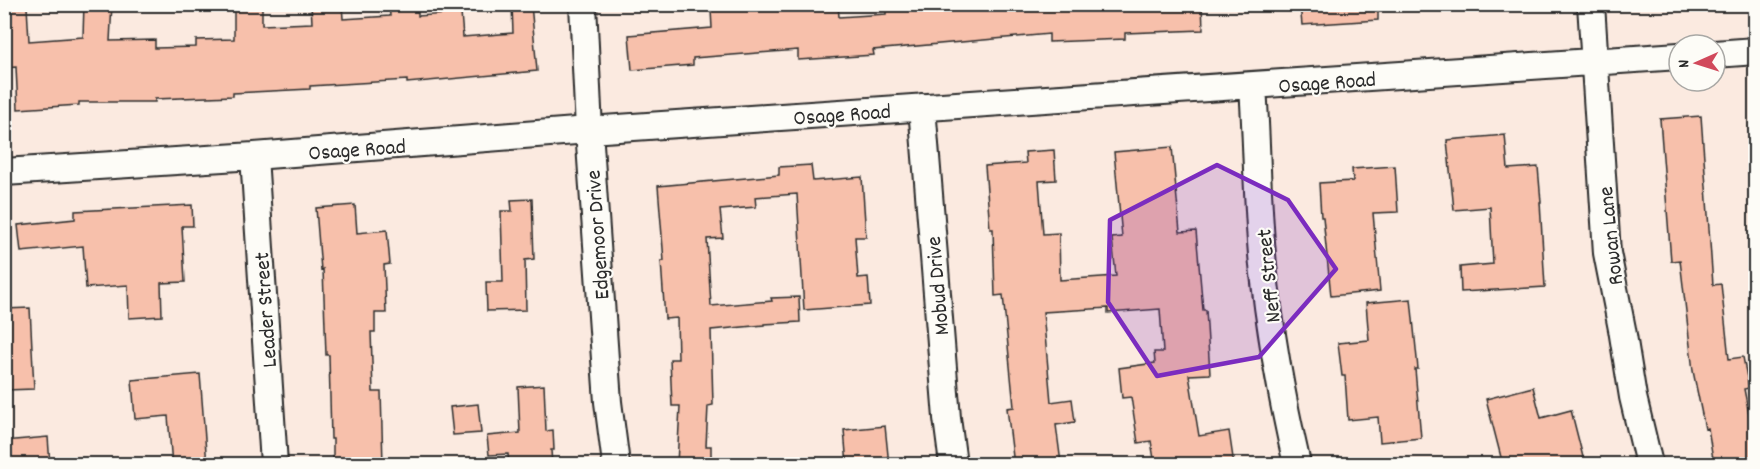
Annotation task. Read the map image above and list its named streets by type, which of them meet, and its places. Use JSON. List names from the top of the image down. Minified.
{"streets":{"street":["Osage Road","Edgemoor Drive","Rowan Lane","Neff Street","Mobud Drive","Leader Street"]},"crossings":[["Osage Road","Edgemoor Drive"],["Osage Road","Rowan Lane"],["Osage Road","Neff Street"],["Osage Road","Mobud Drive"],["Osage Road","Leader Street"]],"north":"left"}
